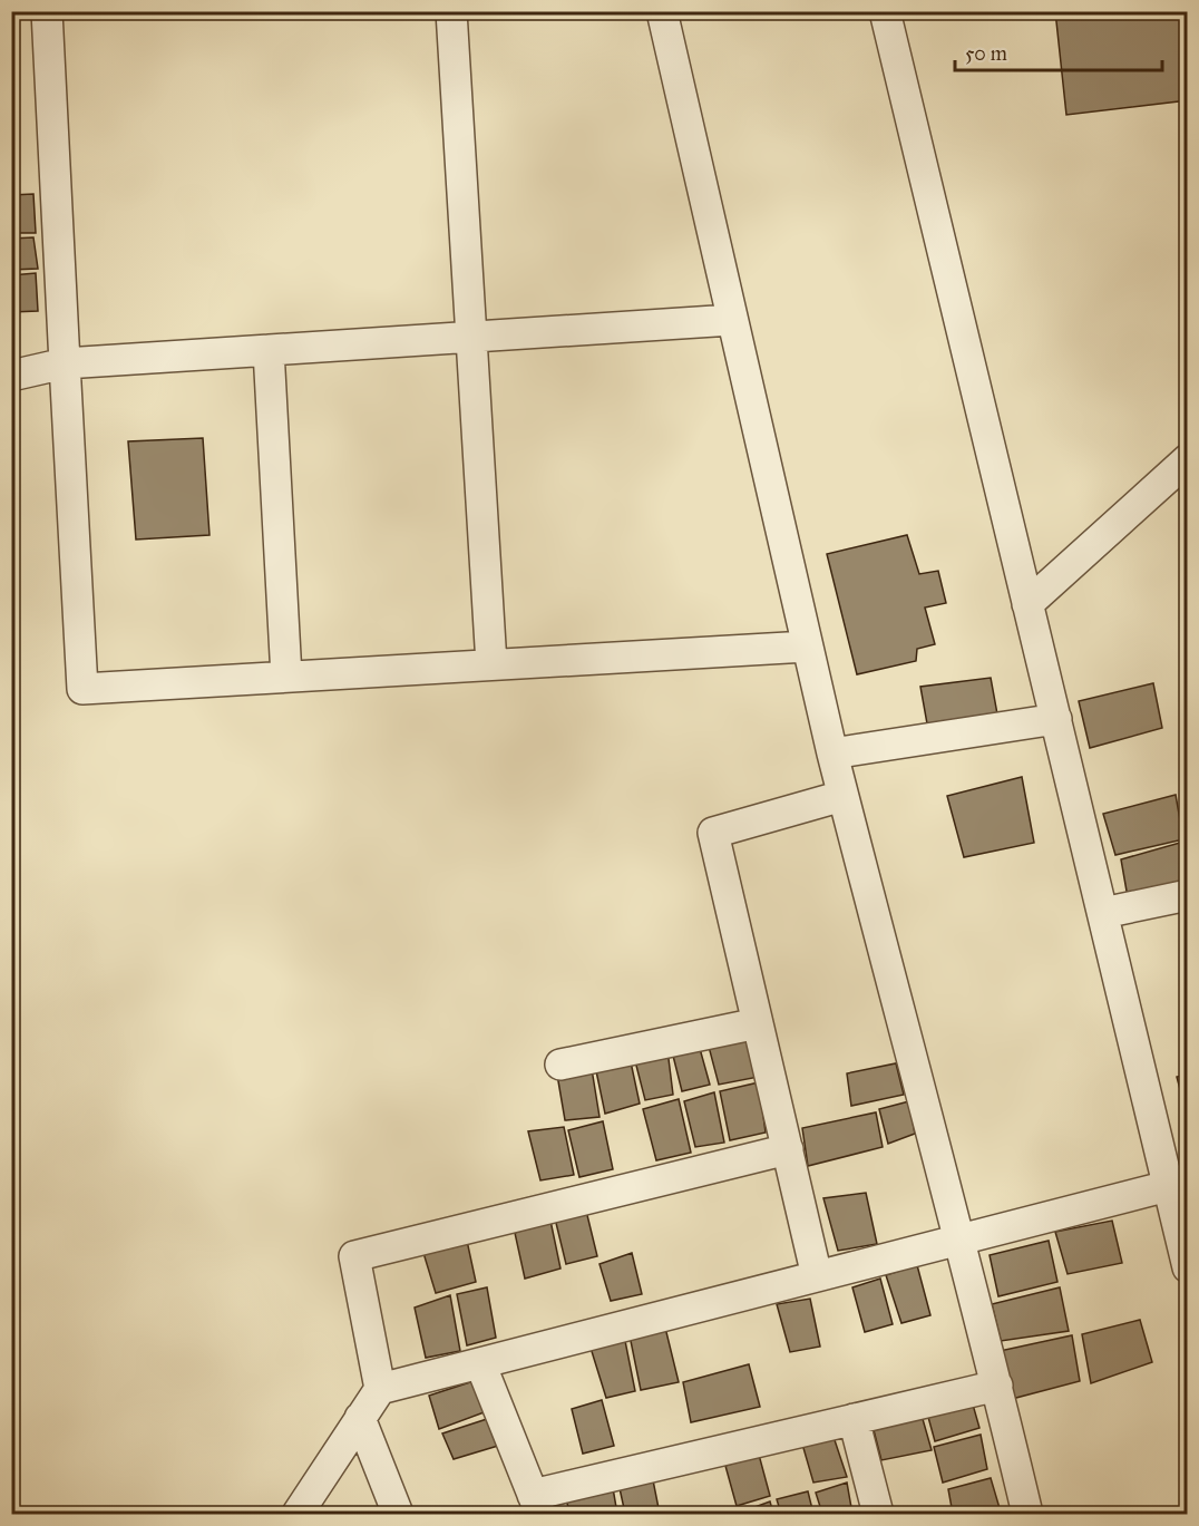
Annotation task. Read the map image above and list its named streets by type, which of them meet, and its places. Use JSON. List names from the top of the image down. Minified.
{"scale_bar":"50 m"}
